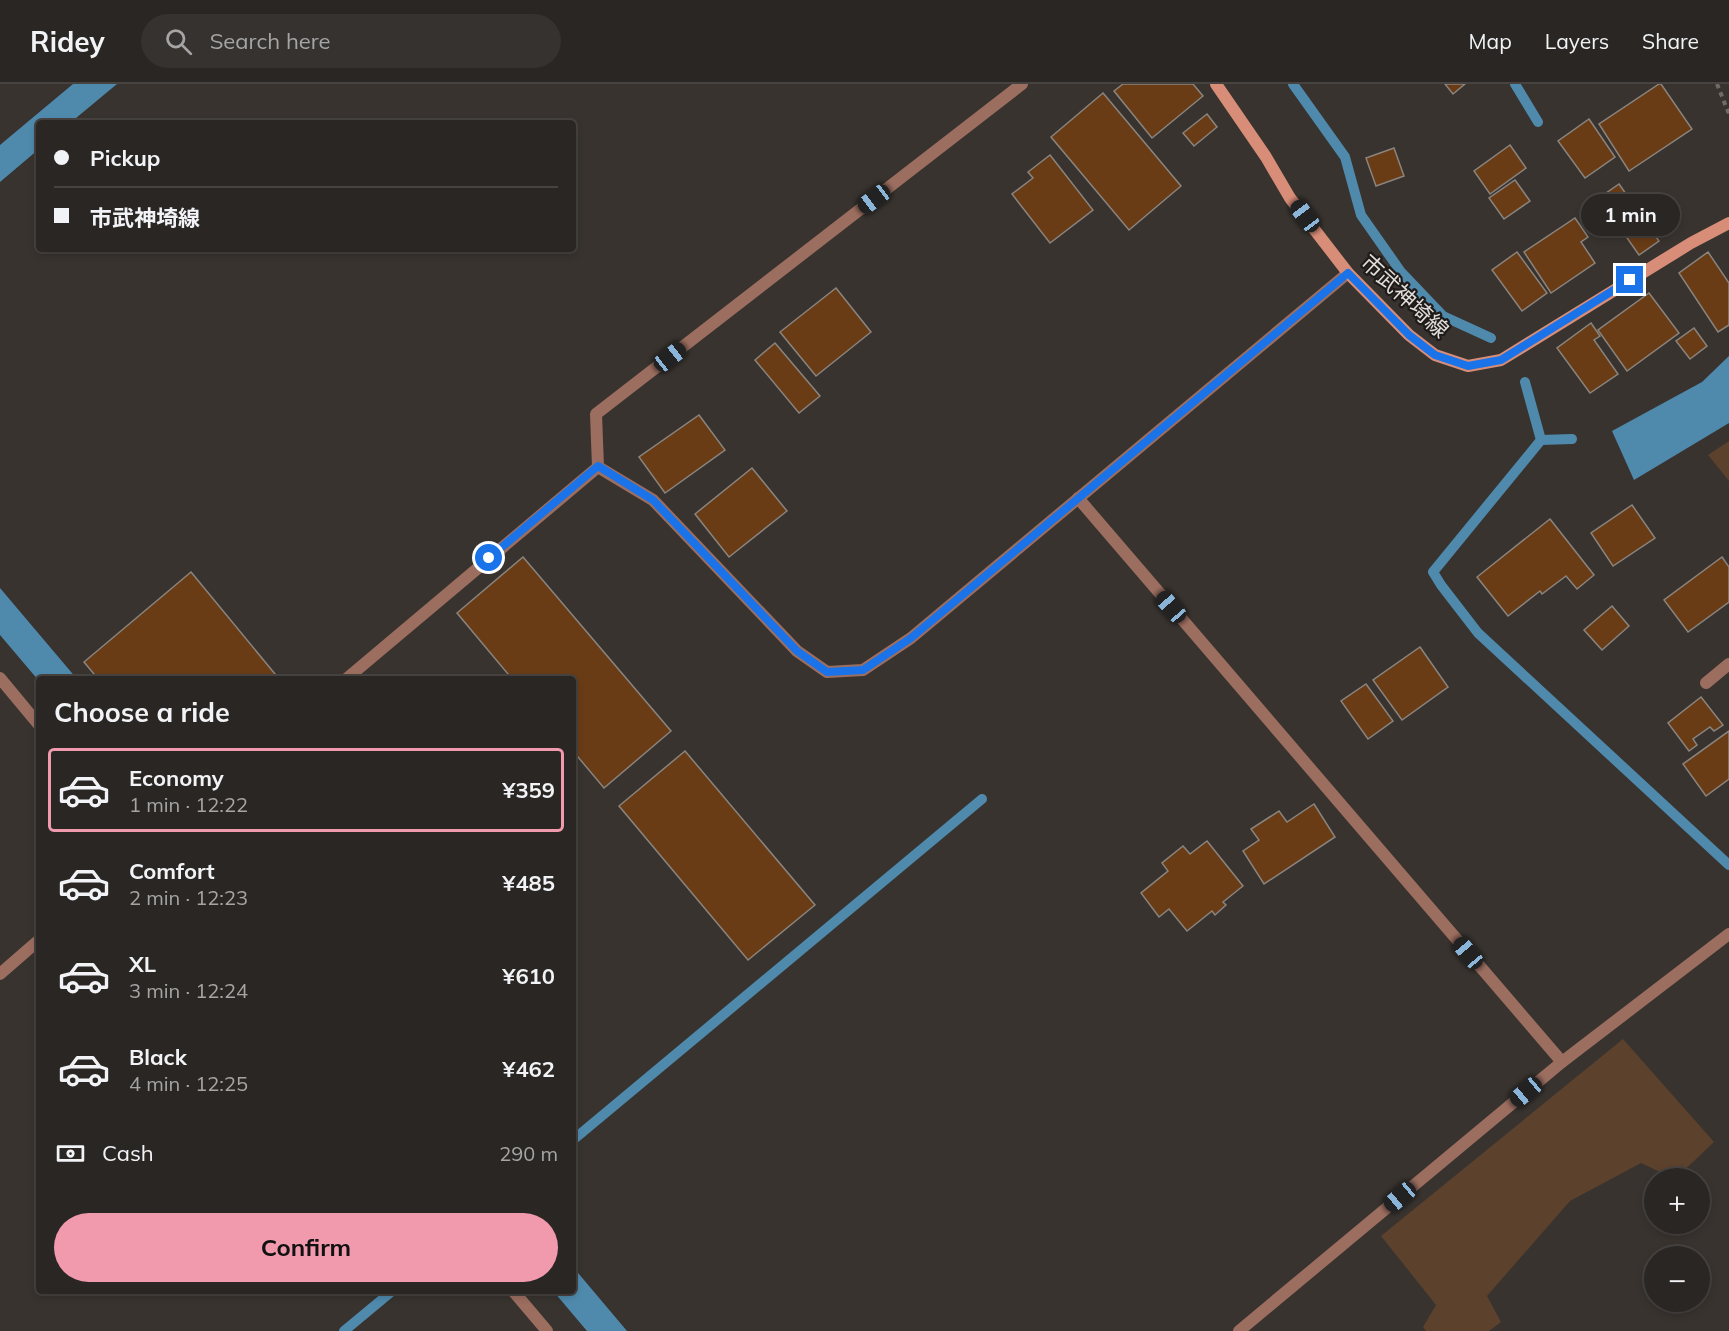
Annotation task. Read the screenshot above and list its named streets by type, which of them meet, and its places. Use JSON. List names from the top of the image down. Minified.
{"streets":{"main road":["市武神埼線"]},"page":{"header":"Ridey","search":"Search here","nav":["Map","Layers","Share"],"banner":["Pickup","市武神埼線"],"bubble":"1 min","heading":"Choose a ride","list":[{"name":"Economy","note":"1 min · 12:22","value":"¥359"},{"name":"Comfort","note":"2 min · 12:23","value":"¥485"},{"name":"XL","note":"3 min · 12:24","value":"¥610"},{"name":"Black","note":"4 min · 12:25","value":"¥462"}],"pay":["Cash","290 m"],"map_buttons":["+","−"],"buttons":"Confirm"}}
